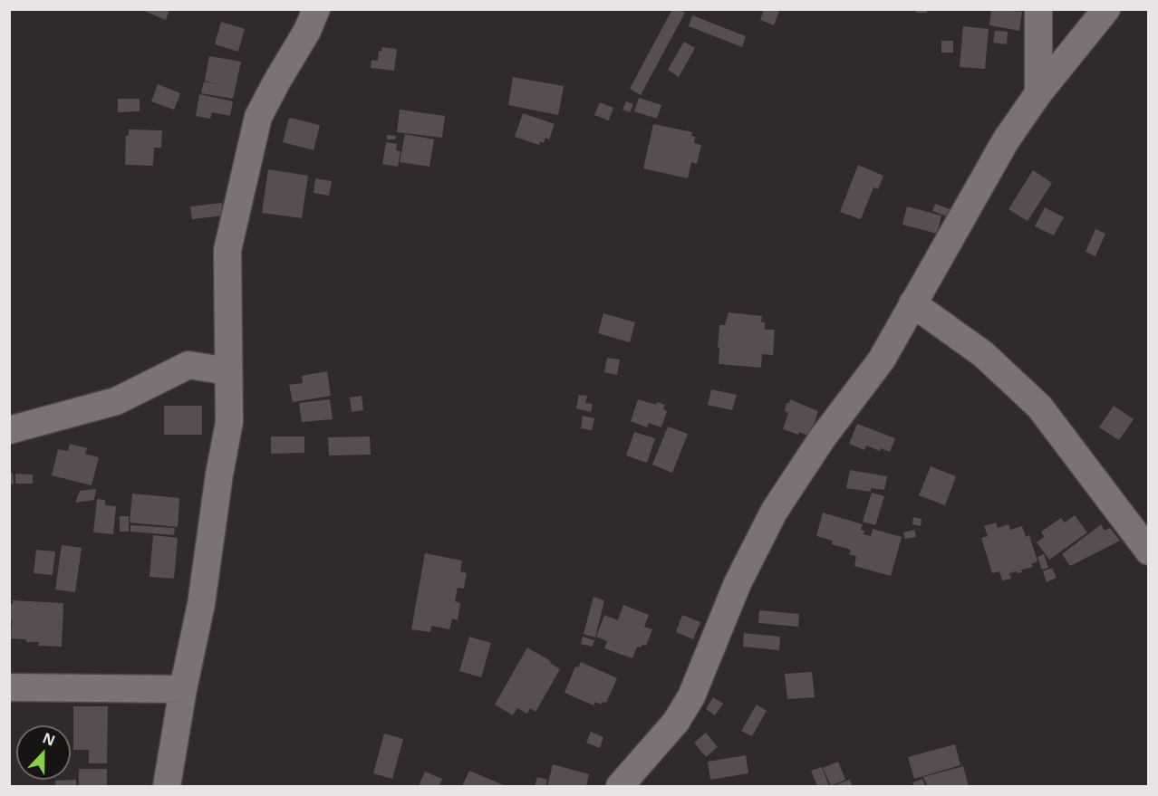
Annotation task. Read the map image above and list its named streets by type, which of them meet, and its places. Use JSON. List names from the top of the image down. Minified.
{"north":"top"}
